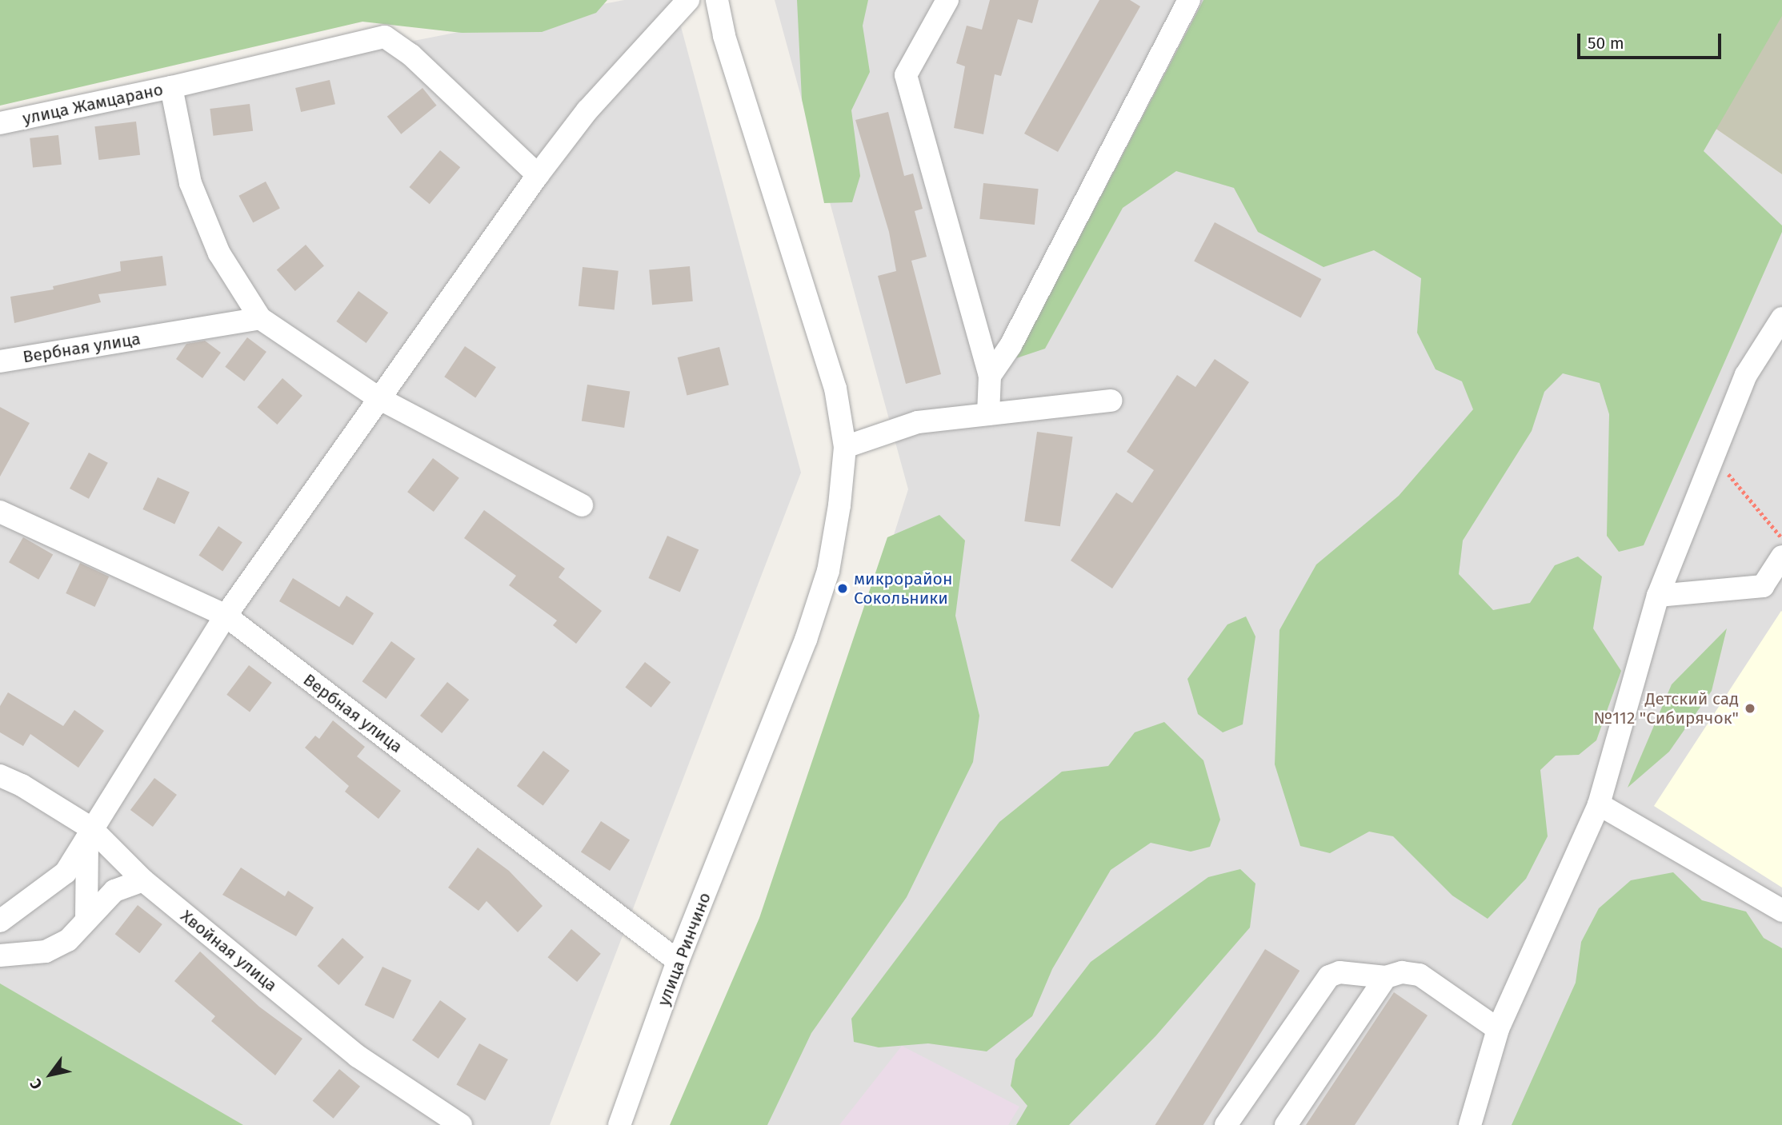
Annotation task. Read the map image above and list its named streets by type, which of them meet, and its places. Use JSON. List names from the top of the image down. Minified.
{"streets":{"street":["улица Жамцарано","Вербная улица","улица Ринчино","Хвойная улица"]},"crossings":[["улица Жамцарано","Вербная улица"],["Вербная улица","улица Ринчино"]],"places":["микрорайон Сокольники","Детский сад №112 \"Сибирячок\""],"scale_bar":"50 m","north":"bottom left"}
